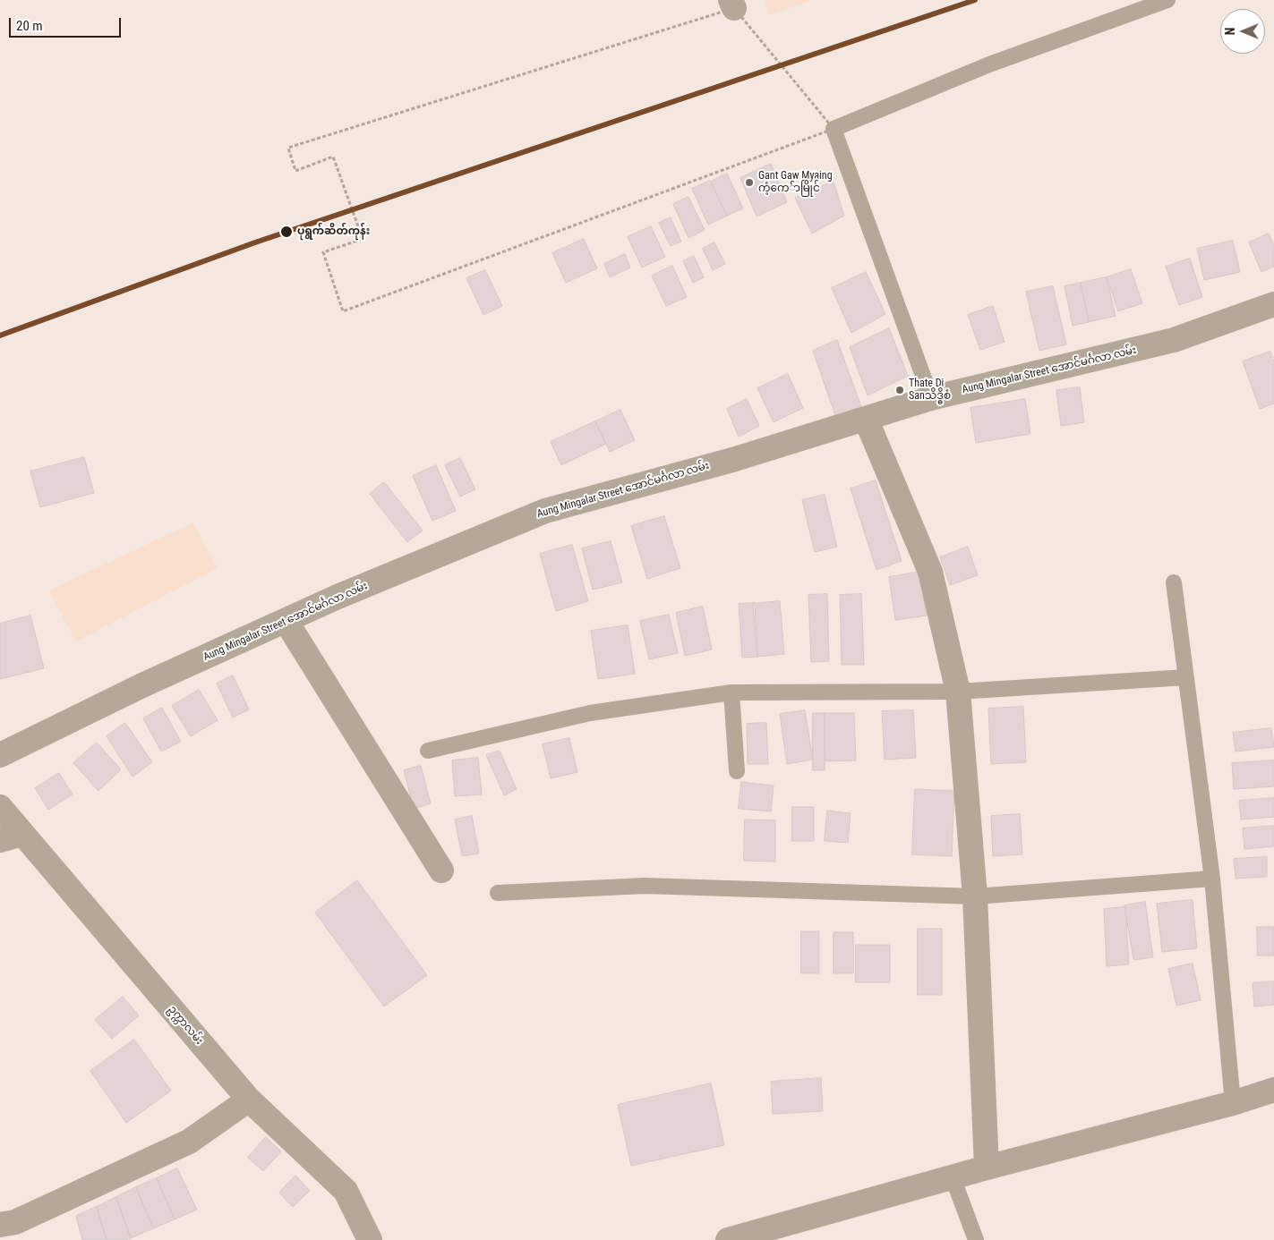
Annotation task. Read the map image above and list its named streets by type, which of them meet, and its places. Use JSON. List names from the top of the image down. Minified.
{"streets":{"street":["Aung Mingalar Street အောင်မင်္ဂလာ လမ်း","ဥက္ကာလမ်း"]},"places":["Gant Gaw Myaing ကံ့ကေ်ာမြိုင်","ပုရွက်ဆိတ်ကုန်း","Thate Di Sanသိဒ္ဓိစံ"],"scale_bar":"20 m","north":"left"}
